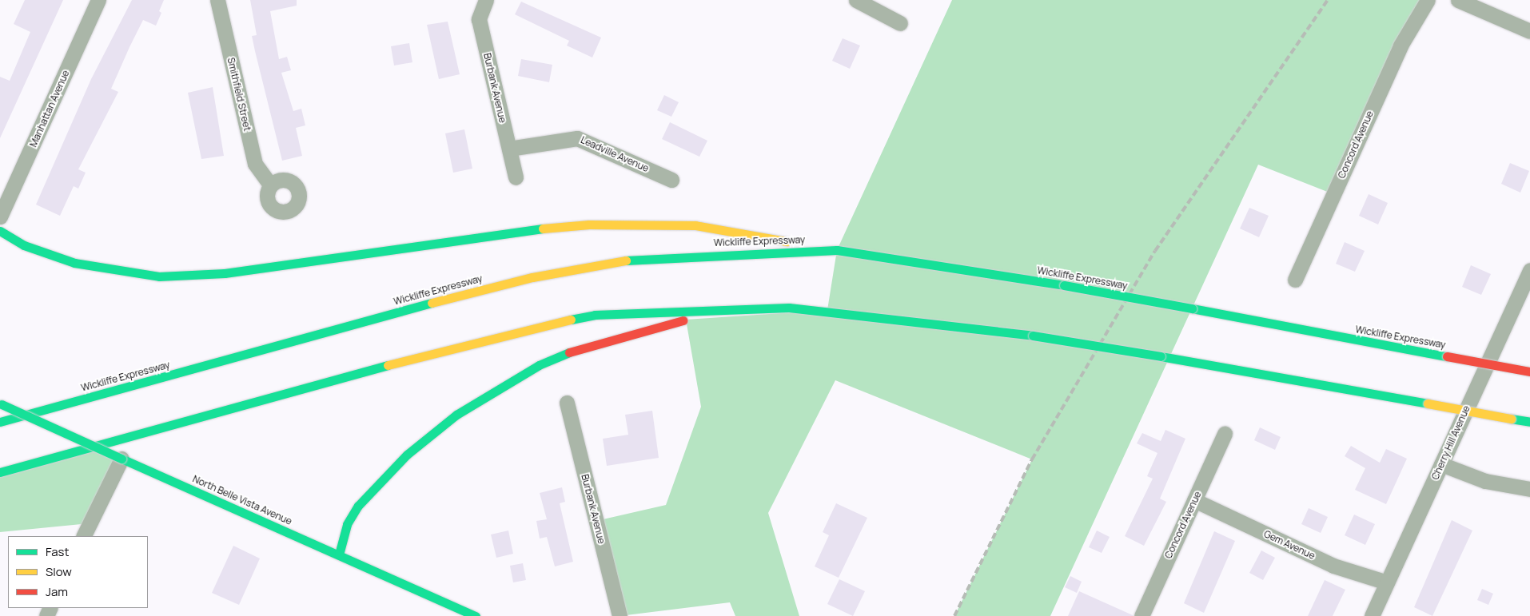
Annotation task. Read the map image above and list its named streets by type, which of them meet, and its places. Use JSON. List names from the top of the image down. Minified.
{"streets":{"main road":["Wickliffe Expressway","North Belle Vista Avenue"],"street":["Burbank Avenue","Smithfield Street","Manhattan Avenue","Concord Avenue","Leadville Avenue","Cherry Hill Avenue","Gem Avenue"]},"crossings":[["Burbank Avenue","Leadville Avenue"],["Concord Avenue","Gem Avenue"],["Cherry Hill Avenue","Gem Avenue"]],"legend":["Fast","Slow","Jam"]}
